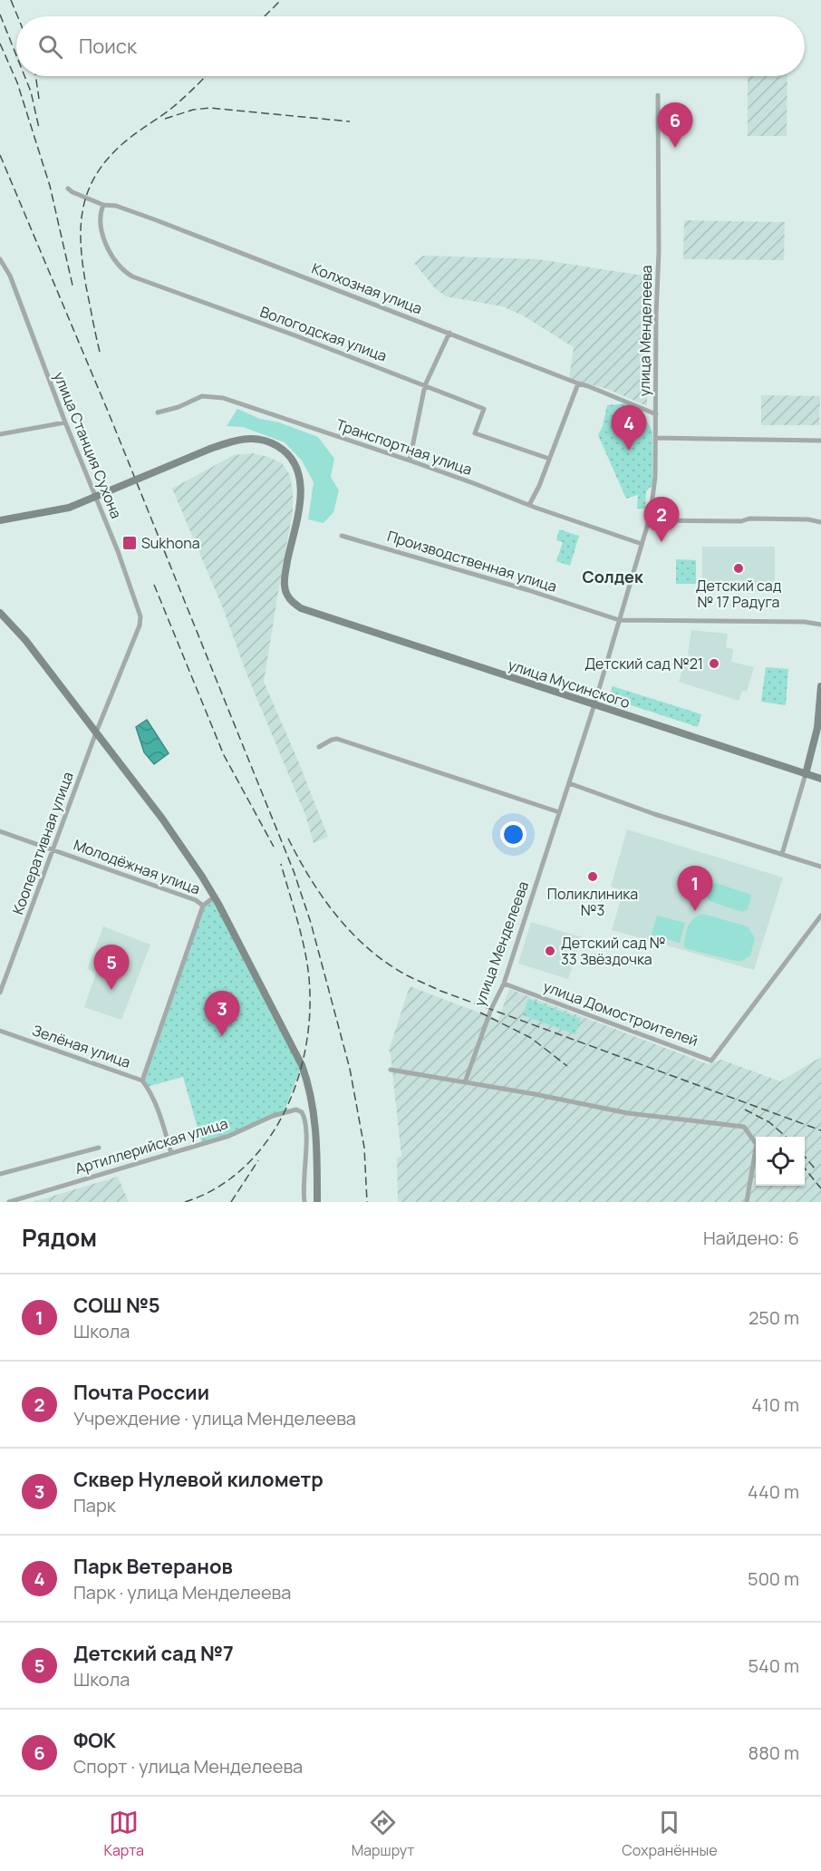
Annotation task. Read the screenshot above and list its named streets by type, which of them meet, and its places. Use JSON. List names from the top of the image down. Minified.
{"streets":{"street":["Колхозная улица","улица Менделеева","Вологодская улица","улица Станция Сухона","Транспортная улица","Производственная улица","улица Мусинского","Кооперативная улица","Молодёжная улица","улица Домостроителей","Зелёная улица","Артиллерийская улица"]},"crossings":[["Колхозная улица","улица Менделеева"],["Колхозная улица","Вологодская улица"],["улица Менделеева","Транспортная улица"],["улица Менделеева","Производственная улица"],["улица Менделеева","улица Мусинского"],["улица Менделеева","улица Домостроителей"],["улица Станция Сухона","Кооперативная улица"],["Кооперативная улица","Молодёжная улица"],["Зелёная улица","Артиллерийская улица"]],"districts":["Солдек"],"places":{"transit":["Sukhona"],"other":["Детский сад № 17 Радуга","Детский сад №21","Поликлиника №3","Детский сад № 33 Звёздочка"]},"page":{"search":"Поиск","pins":["6","4","2","1","5","3"],"heading":["Рядом","Найдено: 6"],"list":[{"mark":"1","name":"СОШ №5","note":"Школа","value":"250 m"},{"mark":"2","name":"Почта России","note":"Учреждение · улица Менделеева","value":"410 m"},{"mark":"3","name":"Сквер Нулевой километр","note":"Парк","value":"440 m"},{"mark":"4","name":"Парк Ветеранов","note":"Парк · улица Менделеева","value":"500 m"},{"mark":"5","name":"Детский сад №7","note":"Школа","value":"540 m"},{"mark":"6","name":"ФОК","note":"Спорт · улица Менделеева","value":"880 m"}],"nav":["Карта","Маршрут","Сохранённые"]}}
